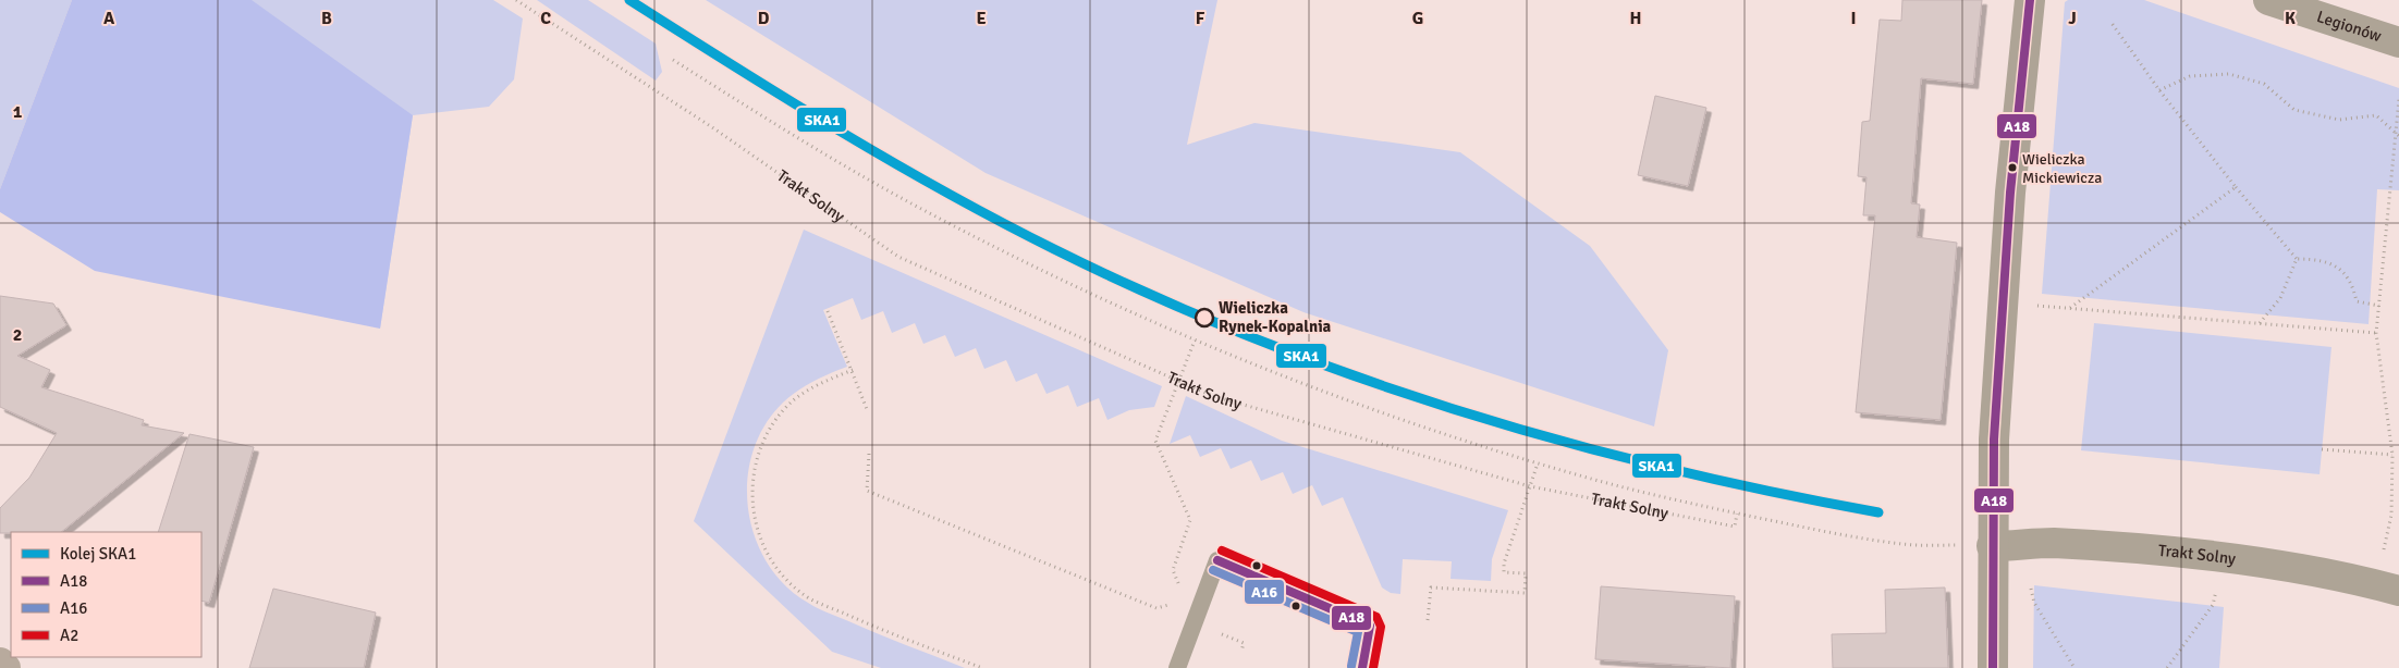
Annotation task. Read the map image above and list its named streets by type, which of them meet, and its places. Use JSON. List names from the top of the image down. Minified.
{"streets":{"street":["Legionów","Trakt Solny"]},"places":["Wieliczka Mickiewicza","Wieliczka Rynek-Kopalnia"],"lines":["rail line SKA1","transit line A18","transit line A2","transit line A16"],"legend":["Kolej SKA1","A18","A16","A2"],"grid":{"columns":["A","B","C","D","E","F","G","H","I","J","K"],"rows":["1","2"]}}
